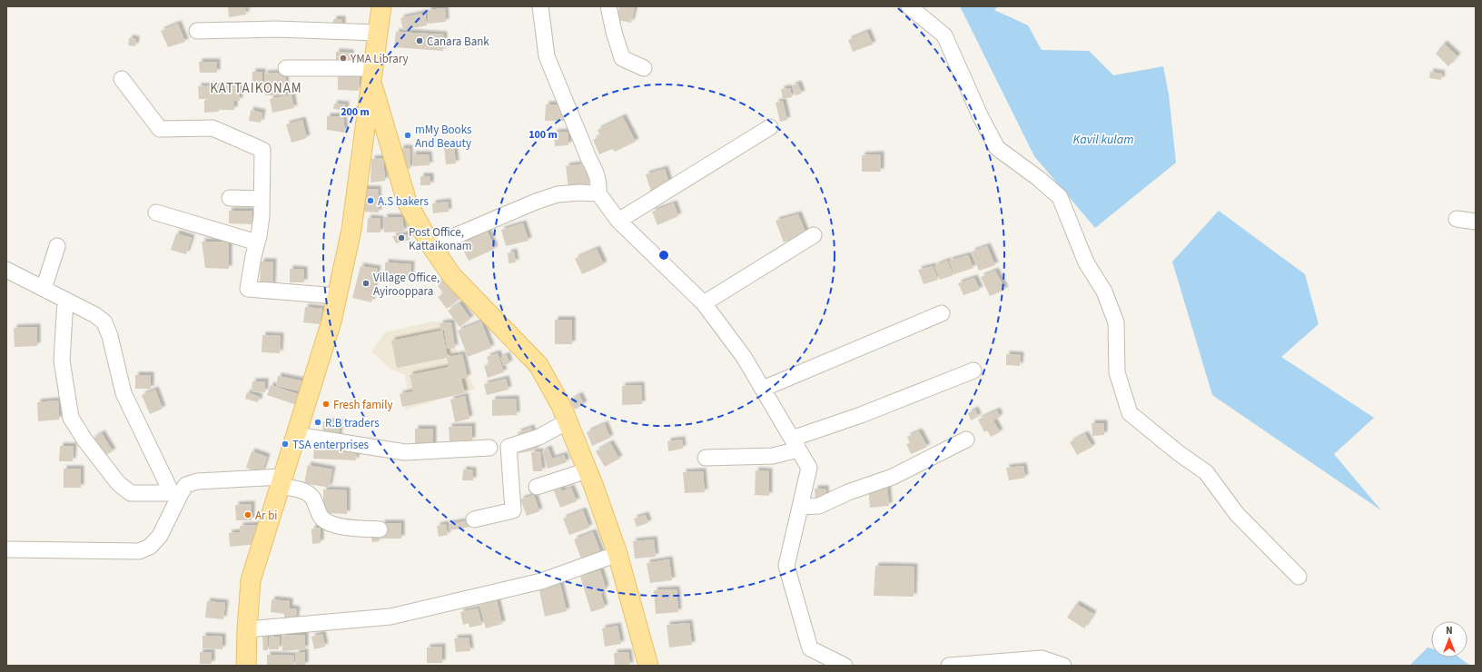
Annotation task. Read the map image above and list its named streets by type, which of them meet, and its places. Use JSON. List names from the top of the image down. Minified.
{"districts":["KATTAIKONAM"],"water":["Kavil kulam"],"places":["Canara Bank","YMA Library","mMy Books And Beauty","A.S bakers","Post Office, Kattaikonam","Village Office, Ayirooppara","Fresh family","R.B traders","TSA enterprises","Ar bi"],"north":"top","rings":["200 m","100 m"]}
